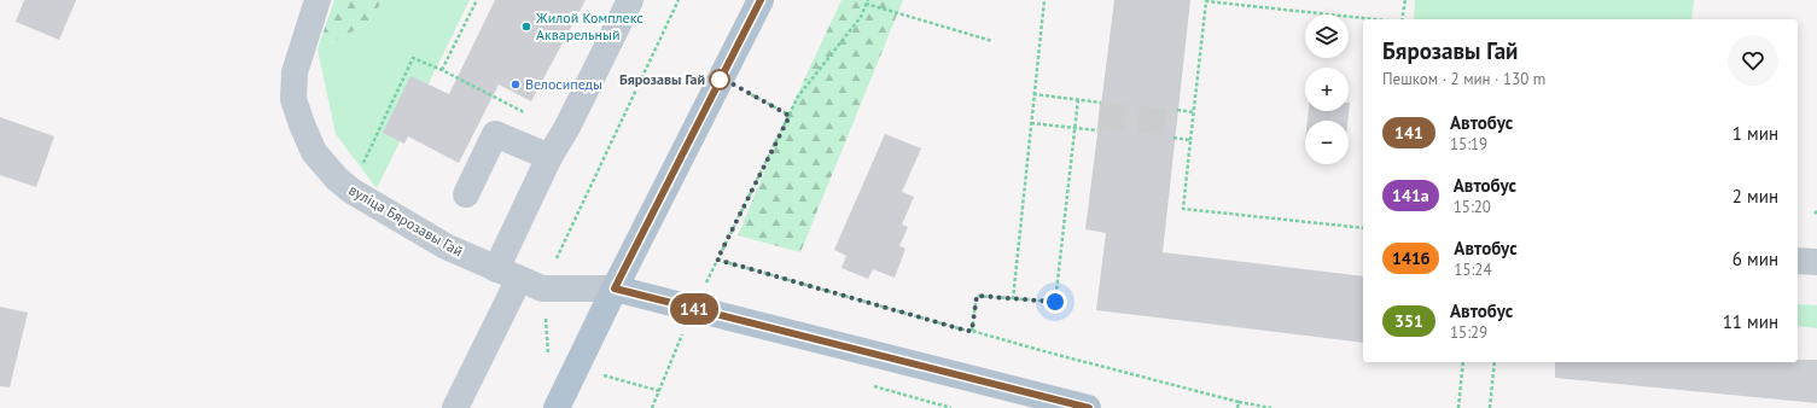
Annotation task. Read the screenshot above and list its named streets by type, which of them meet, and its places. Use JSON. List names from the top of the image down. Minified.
{"streets":{"street":["вуліца Бярозавы Гай"]},"places":["Жилой Комплекс Акварельный","Бярозавы Гай","Велосипеды"],"lines":["bus line 141"],"page":{"on_map":"141","map_buttons":["+","−"],"heading":["Бярозавы Гай","Пешком · 2 мин · 130 m"],"list":[{"mark":"141","name":"Автобус","note":"15:19","value":"1 мин"},{"mark":"141а","name":"Автобус","note":"15:20","value":"2 мин"},{"mark":"141б","name":"Автобус","note":"15:24","value":"6 мин"},{"mark":"351","name":"Автобус","note":"15:29","value":"11 мин"}]}}
